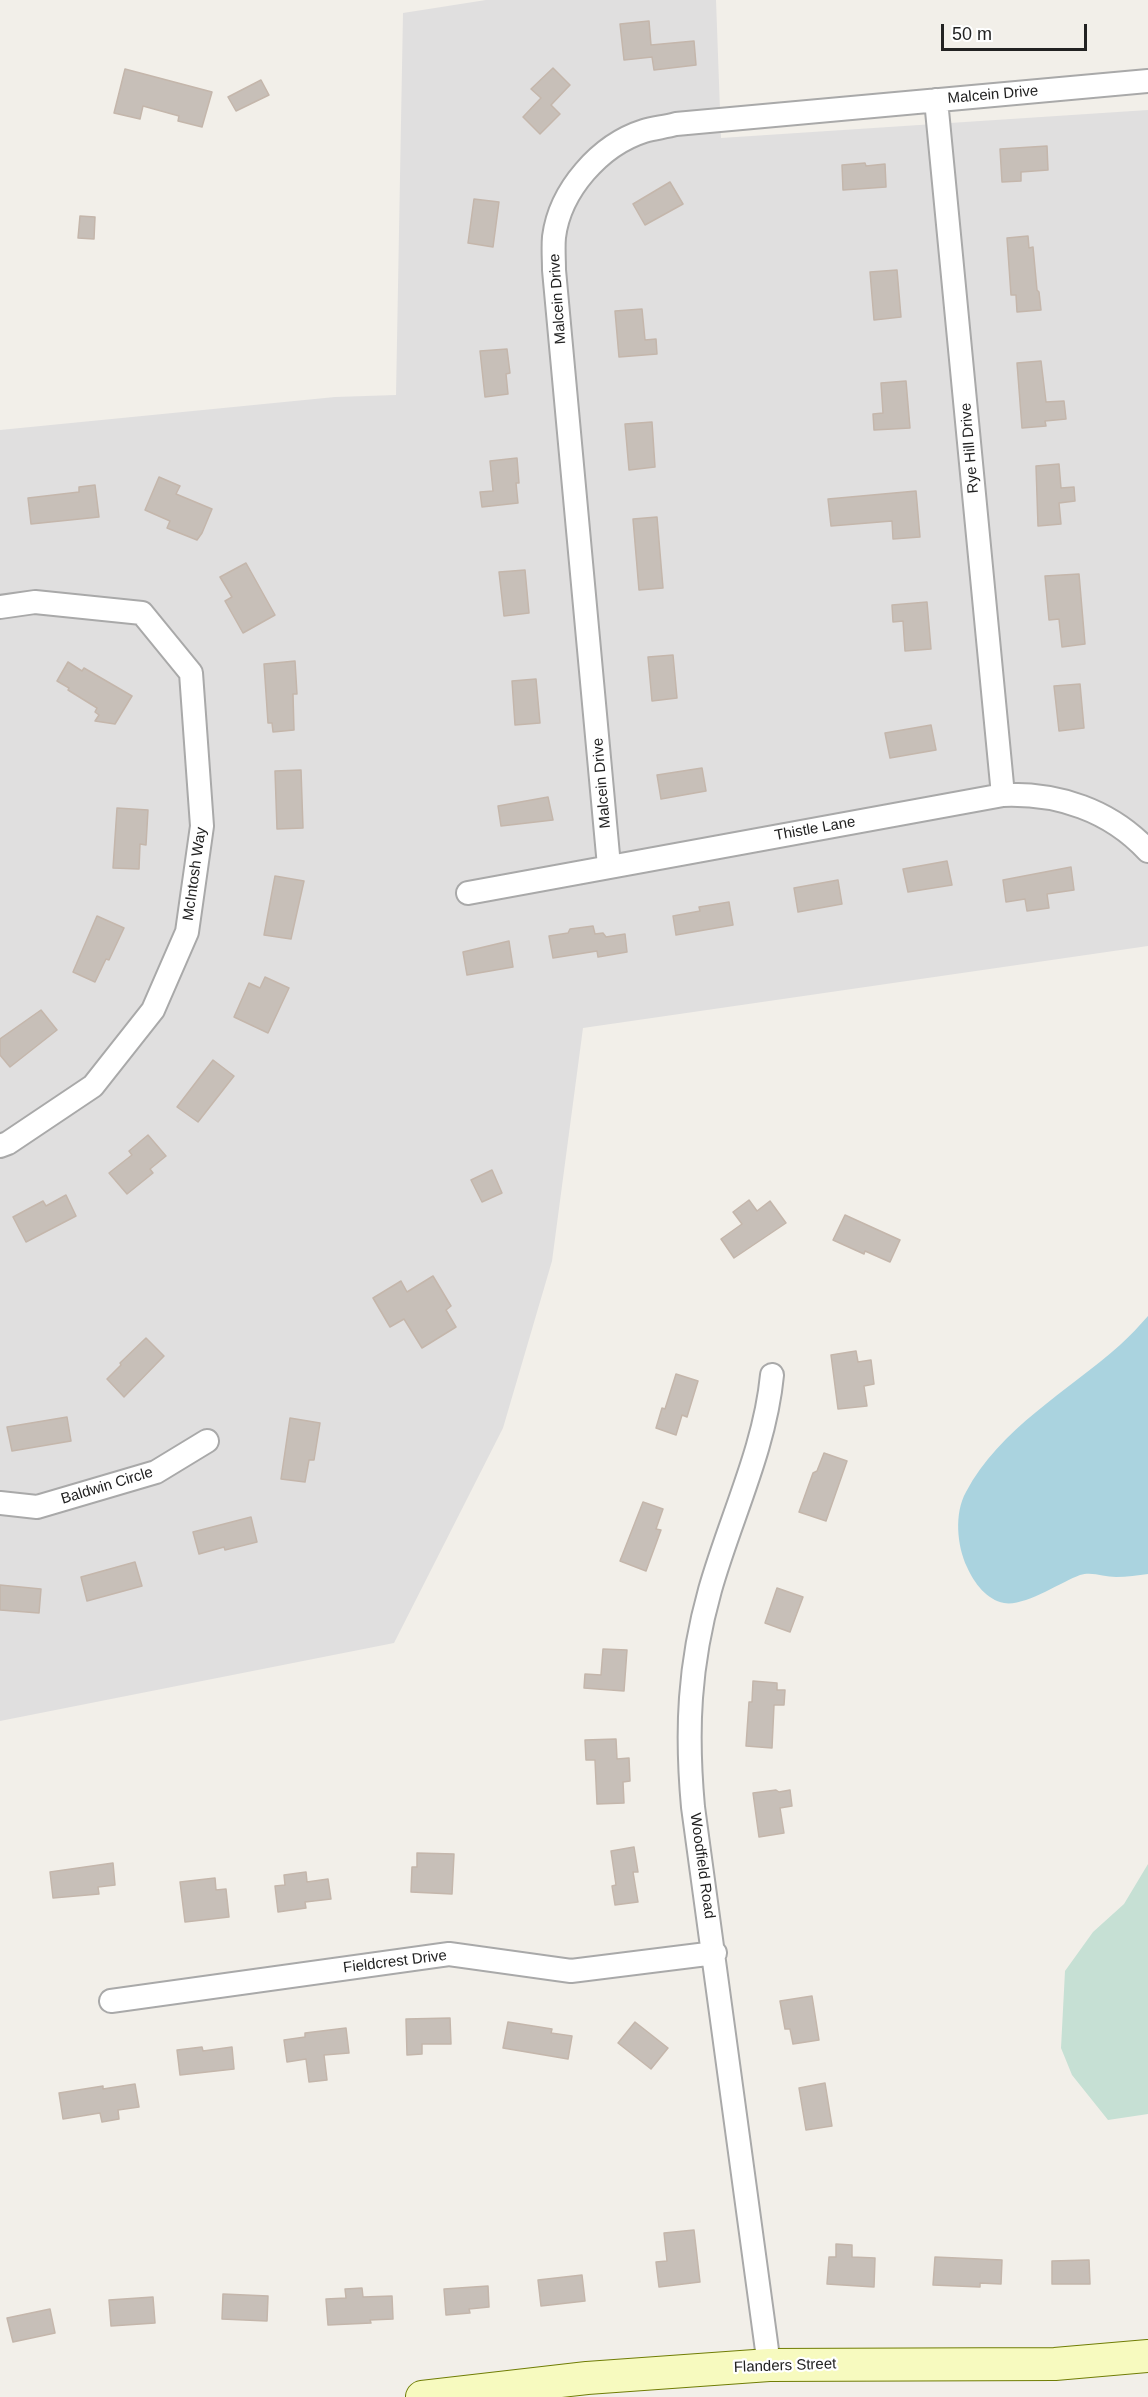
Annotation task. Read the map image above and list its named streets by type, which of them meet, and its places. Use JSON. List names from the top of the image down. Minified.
{"streets":{"street":["Malcein Drive","Rye Hill Drive","Thistle Lane","McIntosh Way","Baldwin Circle","Woodfield Road","Fieldcrest Drive","Flanders Street"]},"crossings":[["Malcein Drive","Rye Hill Drive"],["Malcein Drive","Thistle Lane"],["Rye Hill Drive","Thistle Lane"],["Woodfield Road","Fieldcrest Drive"],["Woodfield Road","Flanders Street"]],"scale_bar":"50 m"}
